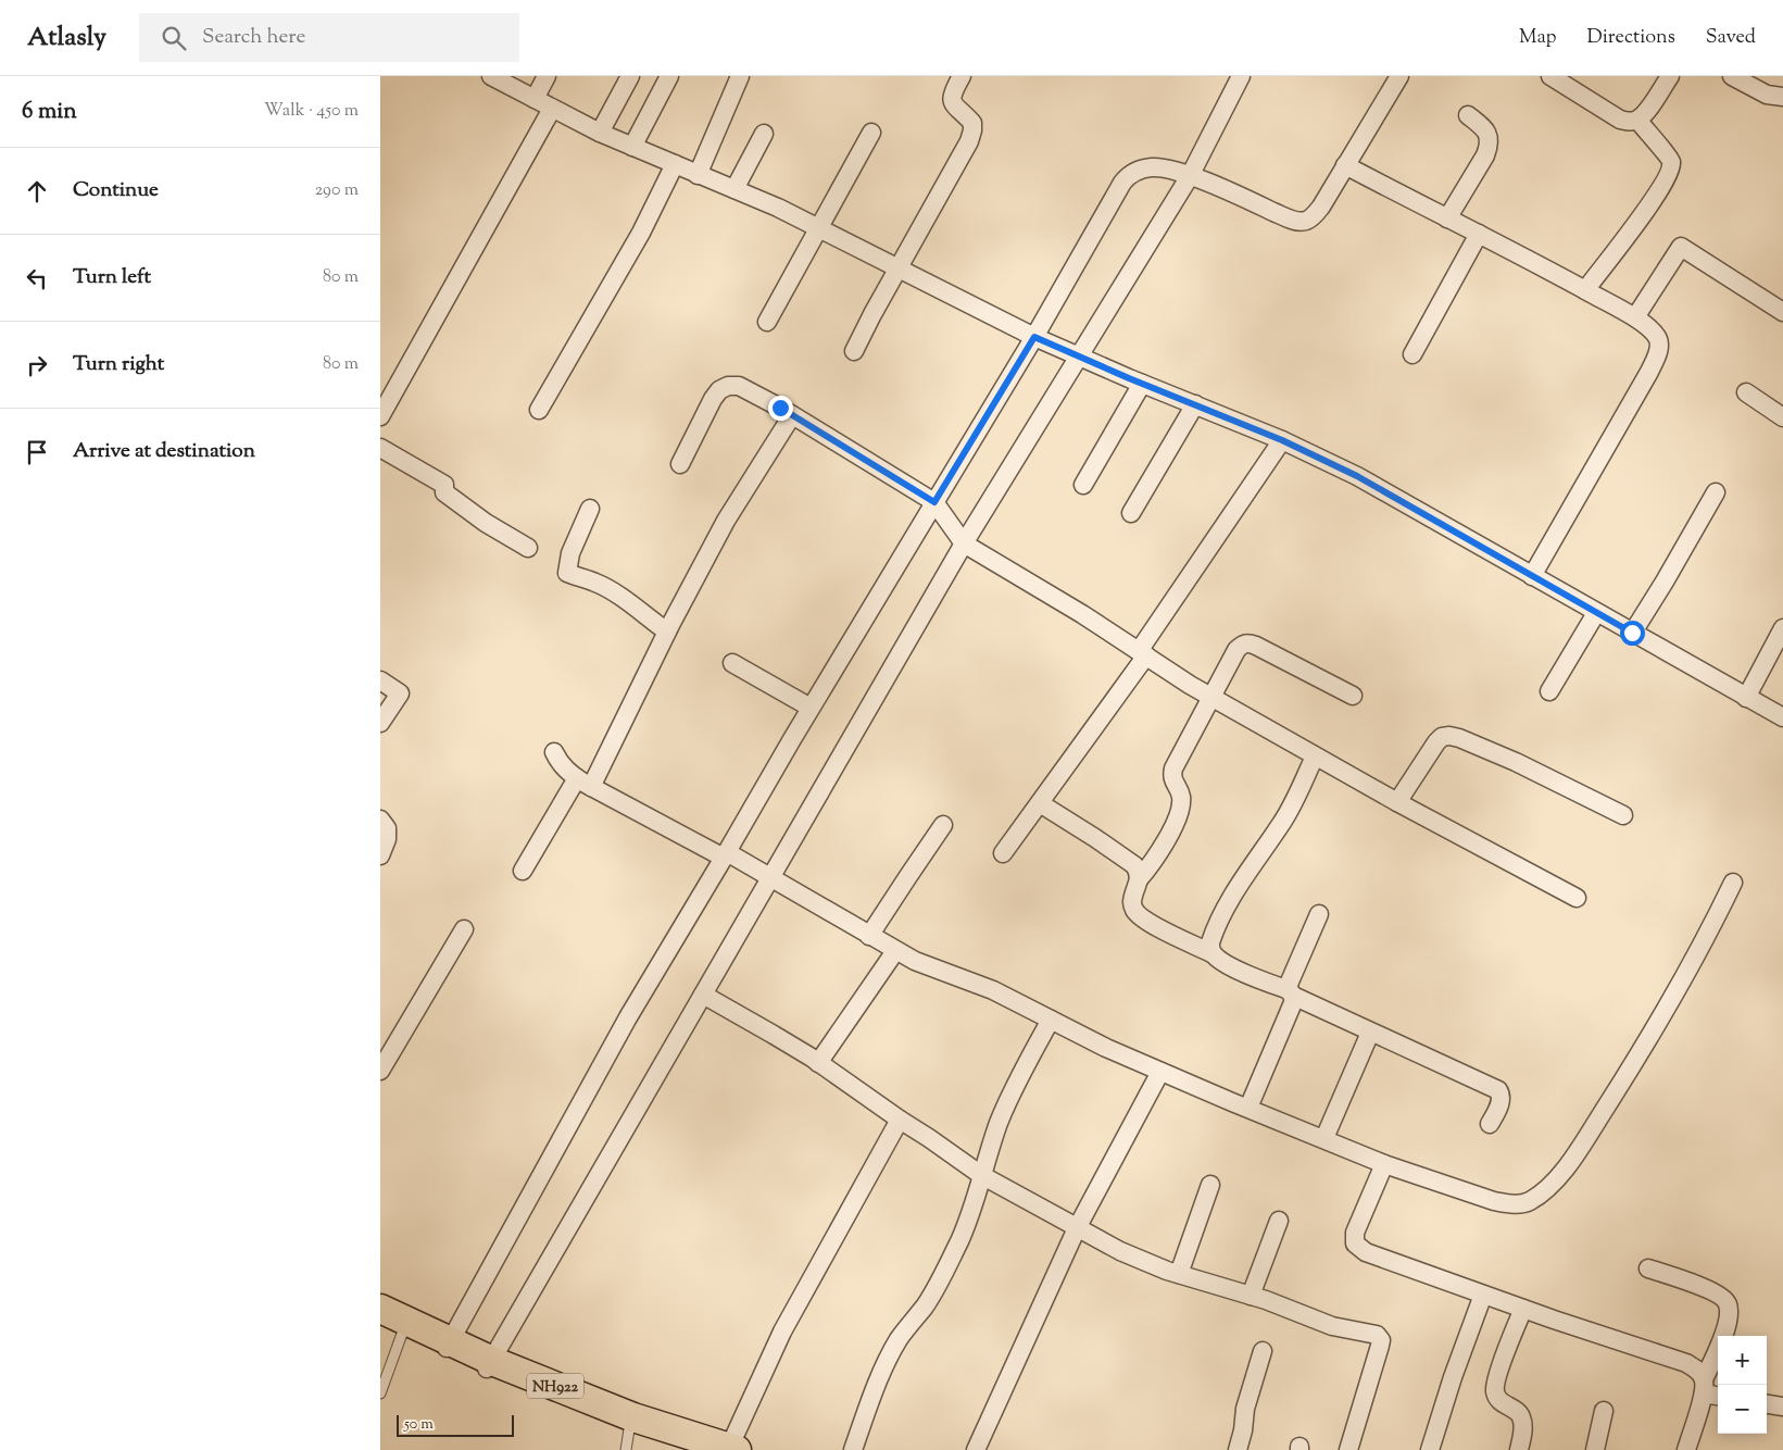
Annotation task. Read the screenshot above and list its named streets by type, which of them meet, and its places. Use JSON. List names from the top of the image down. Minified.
{"streets":{"main road":["NH922"]},"scale_bar":"50 m","page":{"header":"Atlasly","search":"Search here","nav":["Map","Directions","Saved"],"heading":["6 min","Walk · 450 m"],"list":[["Continue","290 m"],["Turn left","80 m"],["Turn right","80 m"],"Arrive at destination"],"map_buttons":["+","−"],"scale":"50 m"}}
